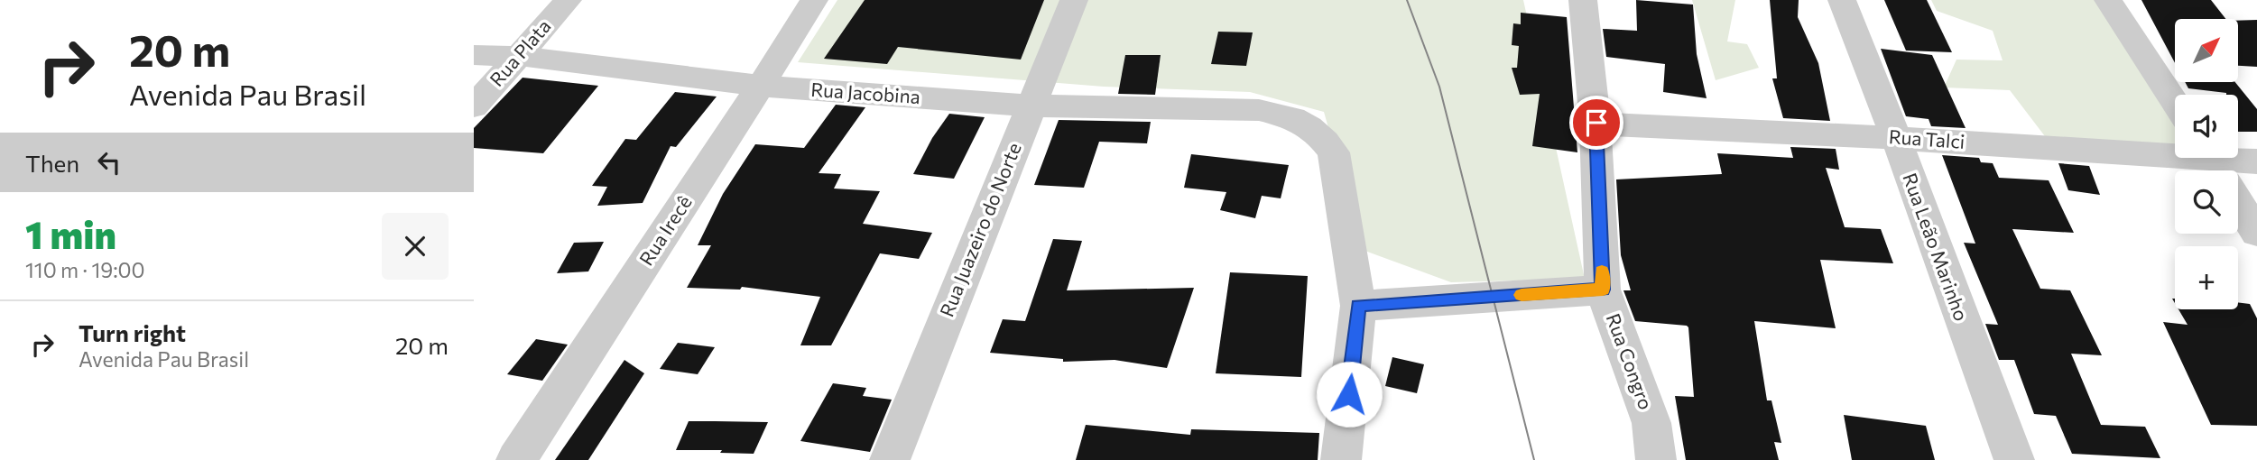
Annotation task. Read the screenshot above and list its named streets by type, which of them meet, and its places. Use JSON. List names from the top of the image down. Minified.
{"streets":{"street":["Rua Plata","Rua Jacobina","Rua Talci","Rua Juazeiro do Norte","Rua Irecê","Rua Leão Marinho","Rua Congro"]},"crossings":[["Rua Plata","Rua Jacobina"],["Rua Jacobina","Rua Juazeiro do Norte"],["Rua Jacobina","Rua Irecê"],["Rua Talci","Rua Leão Marinho"],["Rua Talci","Rua Congro"]],"north":"top right","page":{"turn":["20 m","Avenida Pau Brasil"],"map_buttons":"+","then":"Then","heading":["1 min","110 m · 19:00"],"list":[{"name":"Turn right","note":"Avenida Pau Brasil","value":"20 m"}]}}
